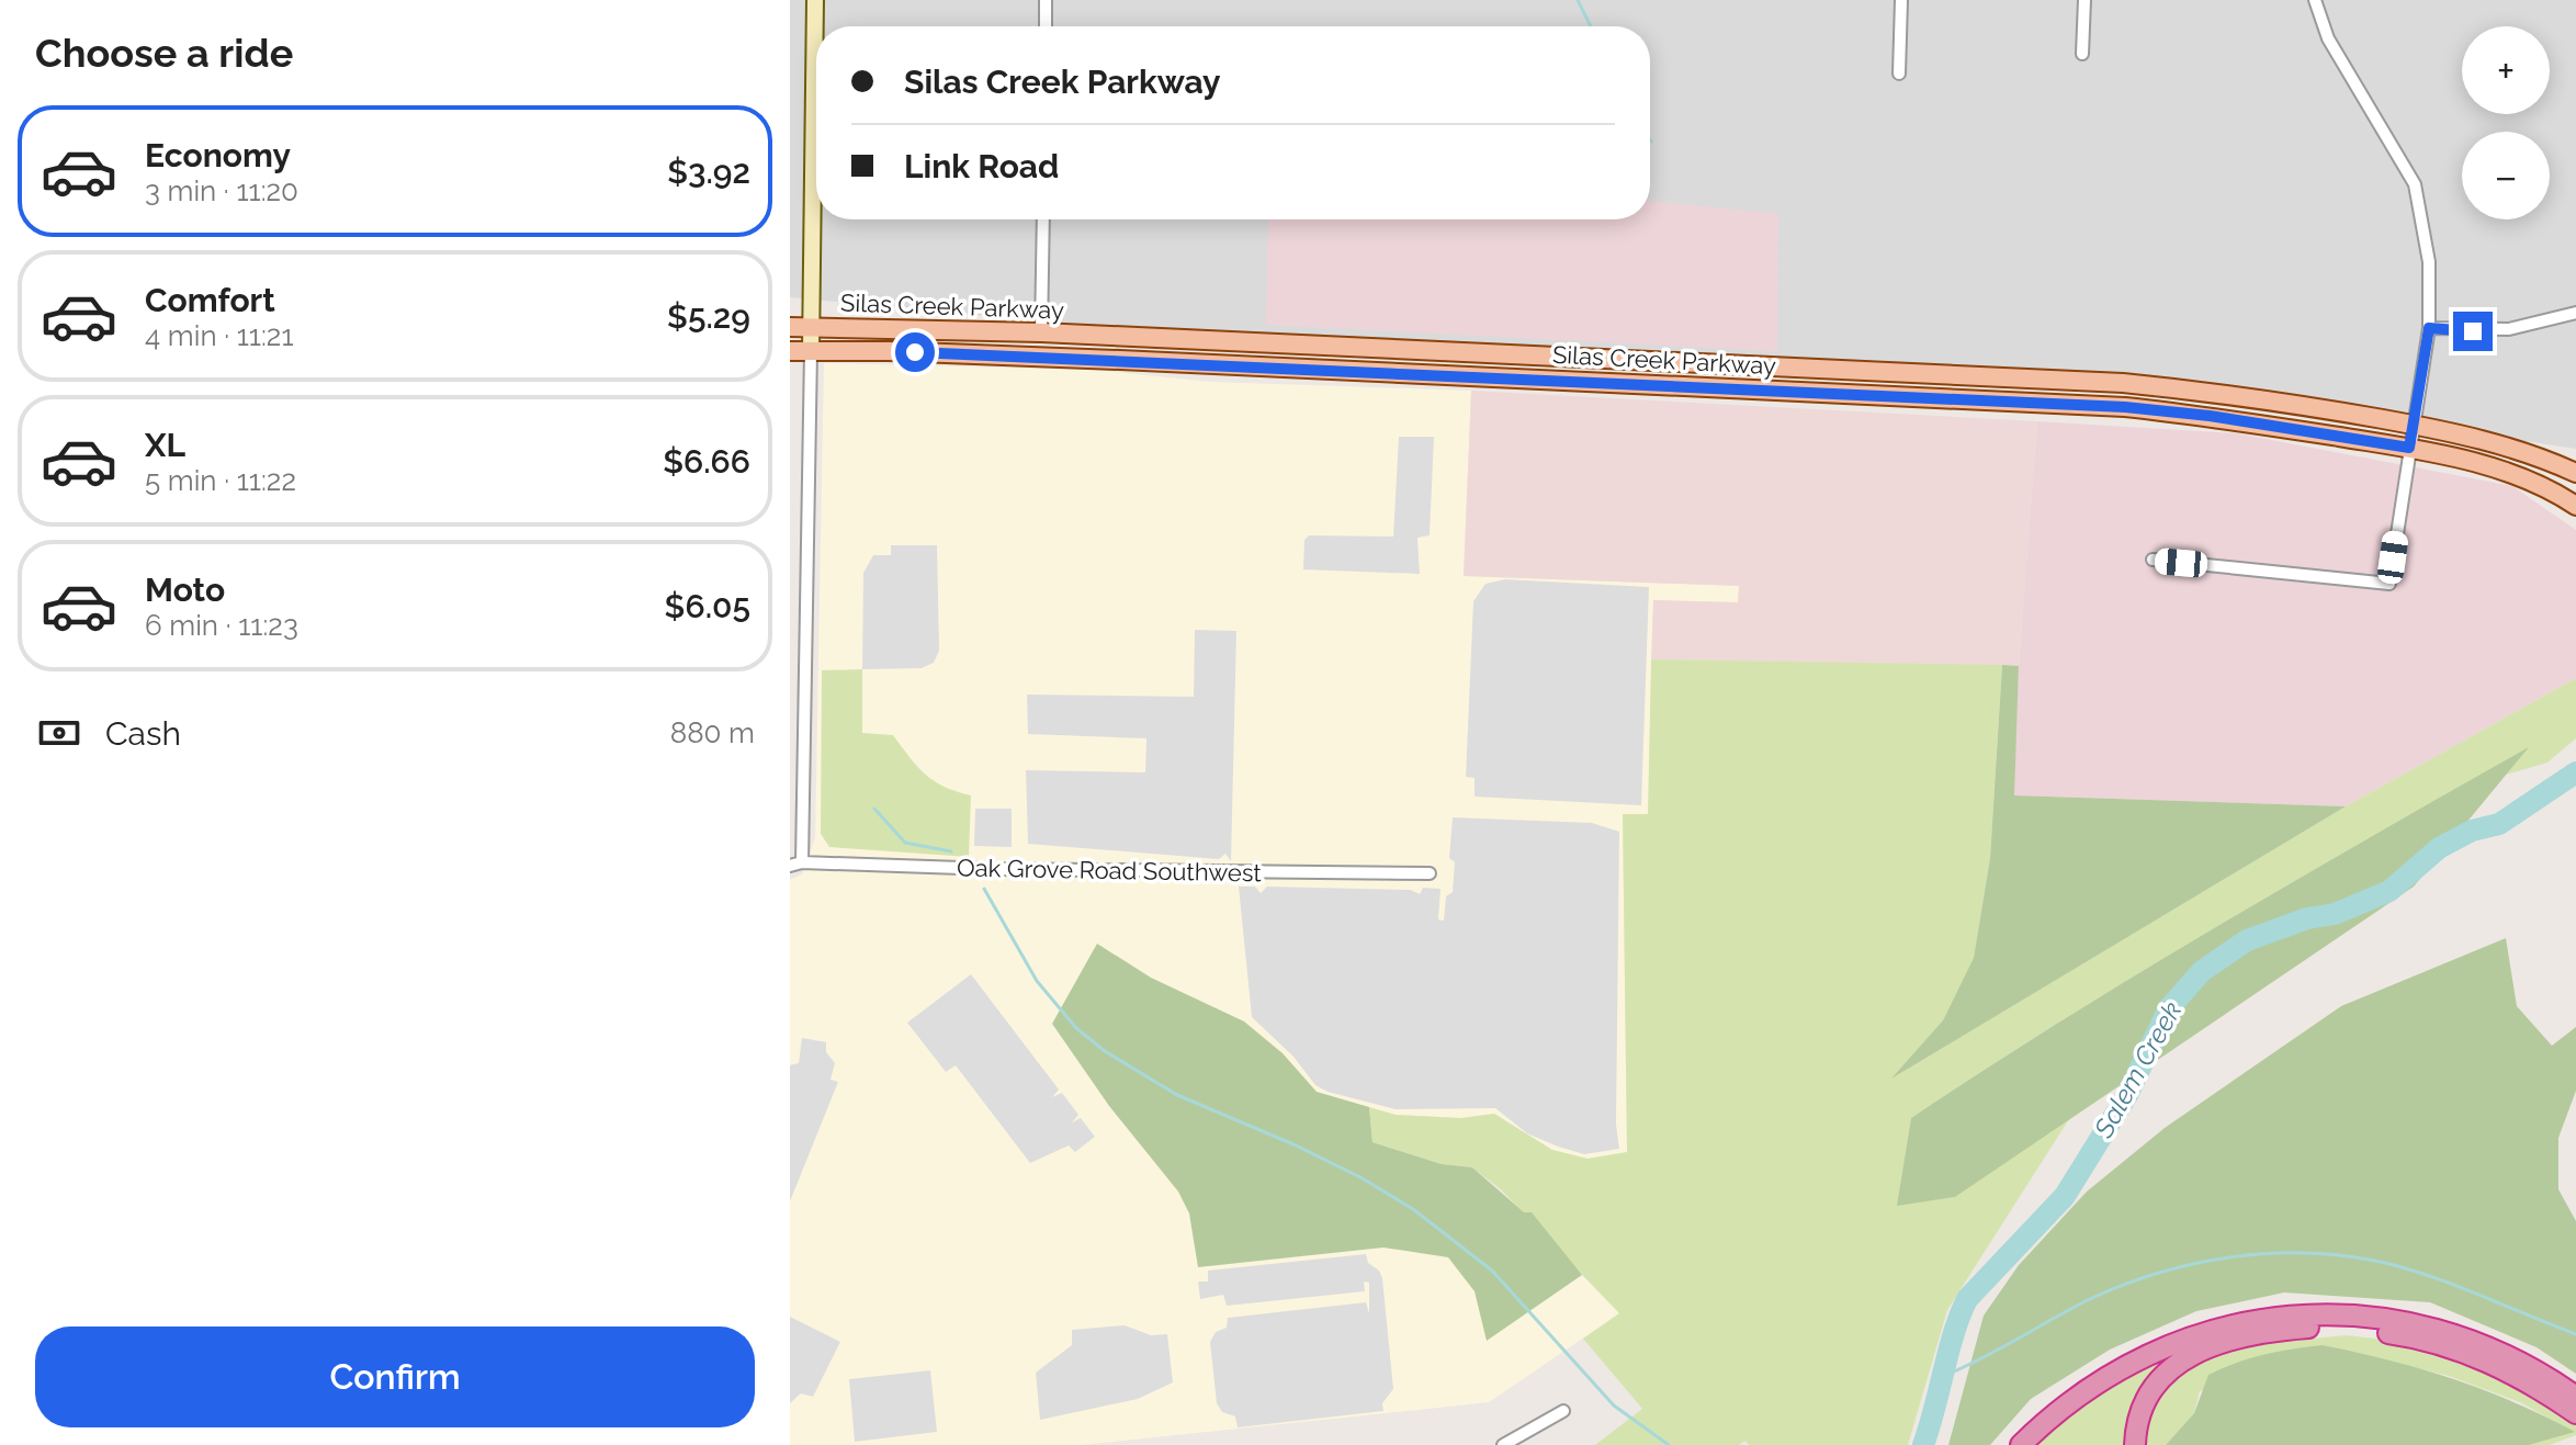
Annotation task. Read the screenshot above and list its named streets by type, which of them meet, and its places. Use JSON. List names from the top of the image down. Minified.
{"streets":{"main road":["Silas Creek Parkway"],"street":["Oak Grove Road Southwest"]},"water":["Salem Creek"],"page":{"heading":"Choose a ride","map_buttons":["+","−"],"banner":["Silas Creek Parkway","Link Road"],"list":[{"name":"Economy","note":"3 min · 11:20","value":"$3.92"},{"name":"Comfort","note":"4 min · 11:21","value":"$5.29"},{"name":"XL","note":"5 min · 11:22","value":"$6.66"},{"name":"Moto","note":"6 min · 11:23","value":"$6.05"}],"pay":["Cash","880 m"],"buttons":"Confirm"}}
